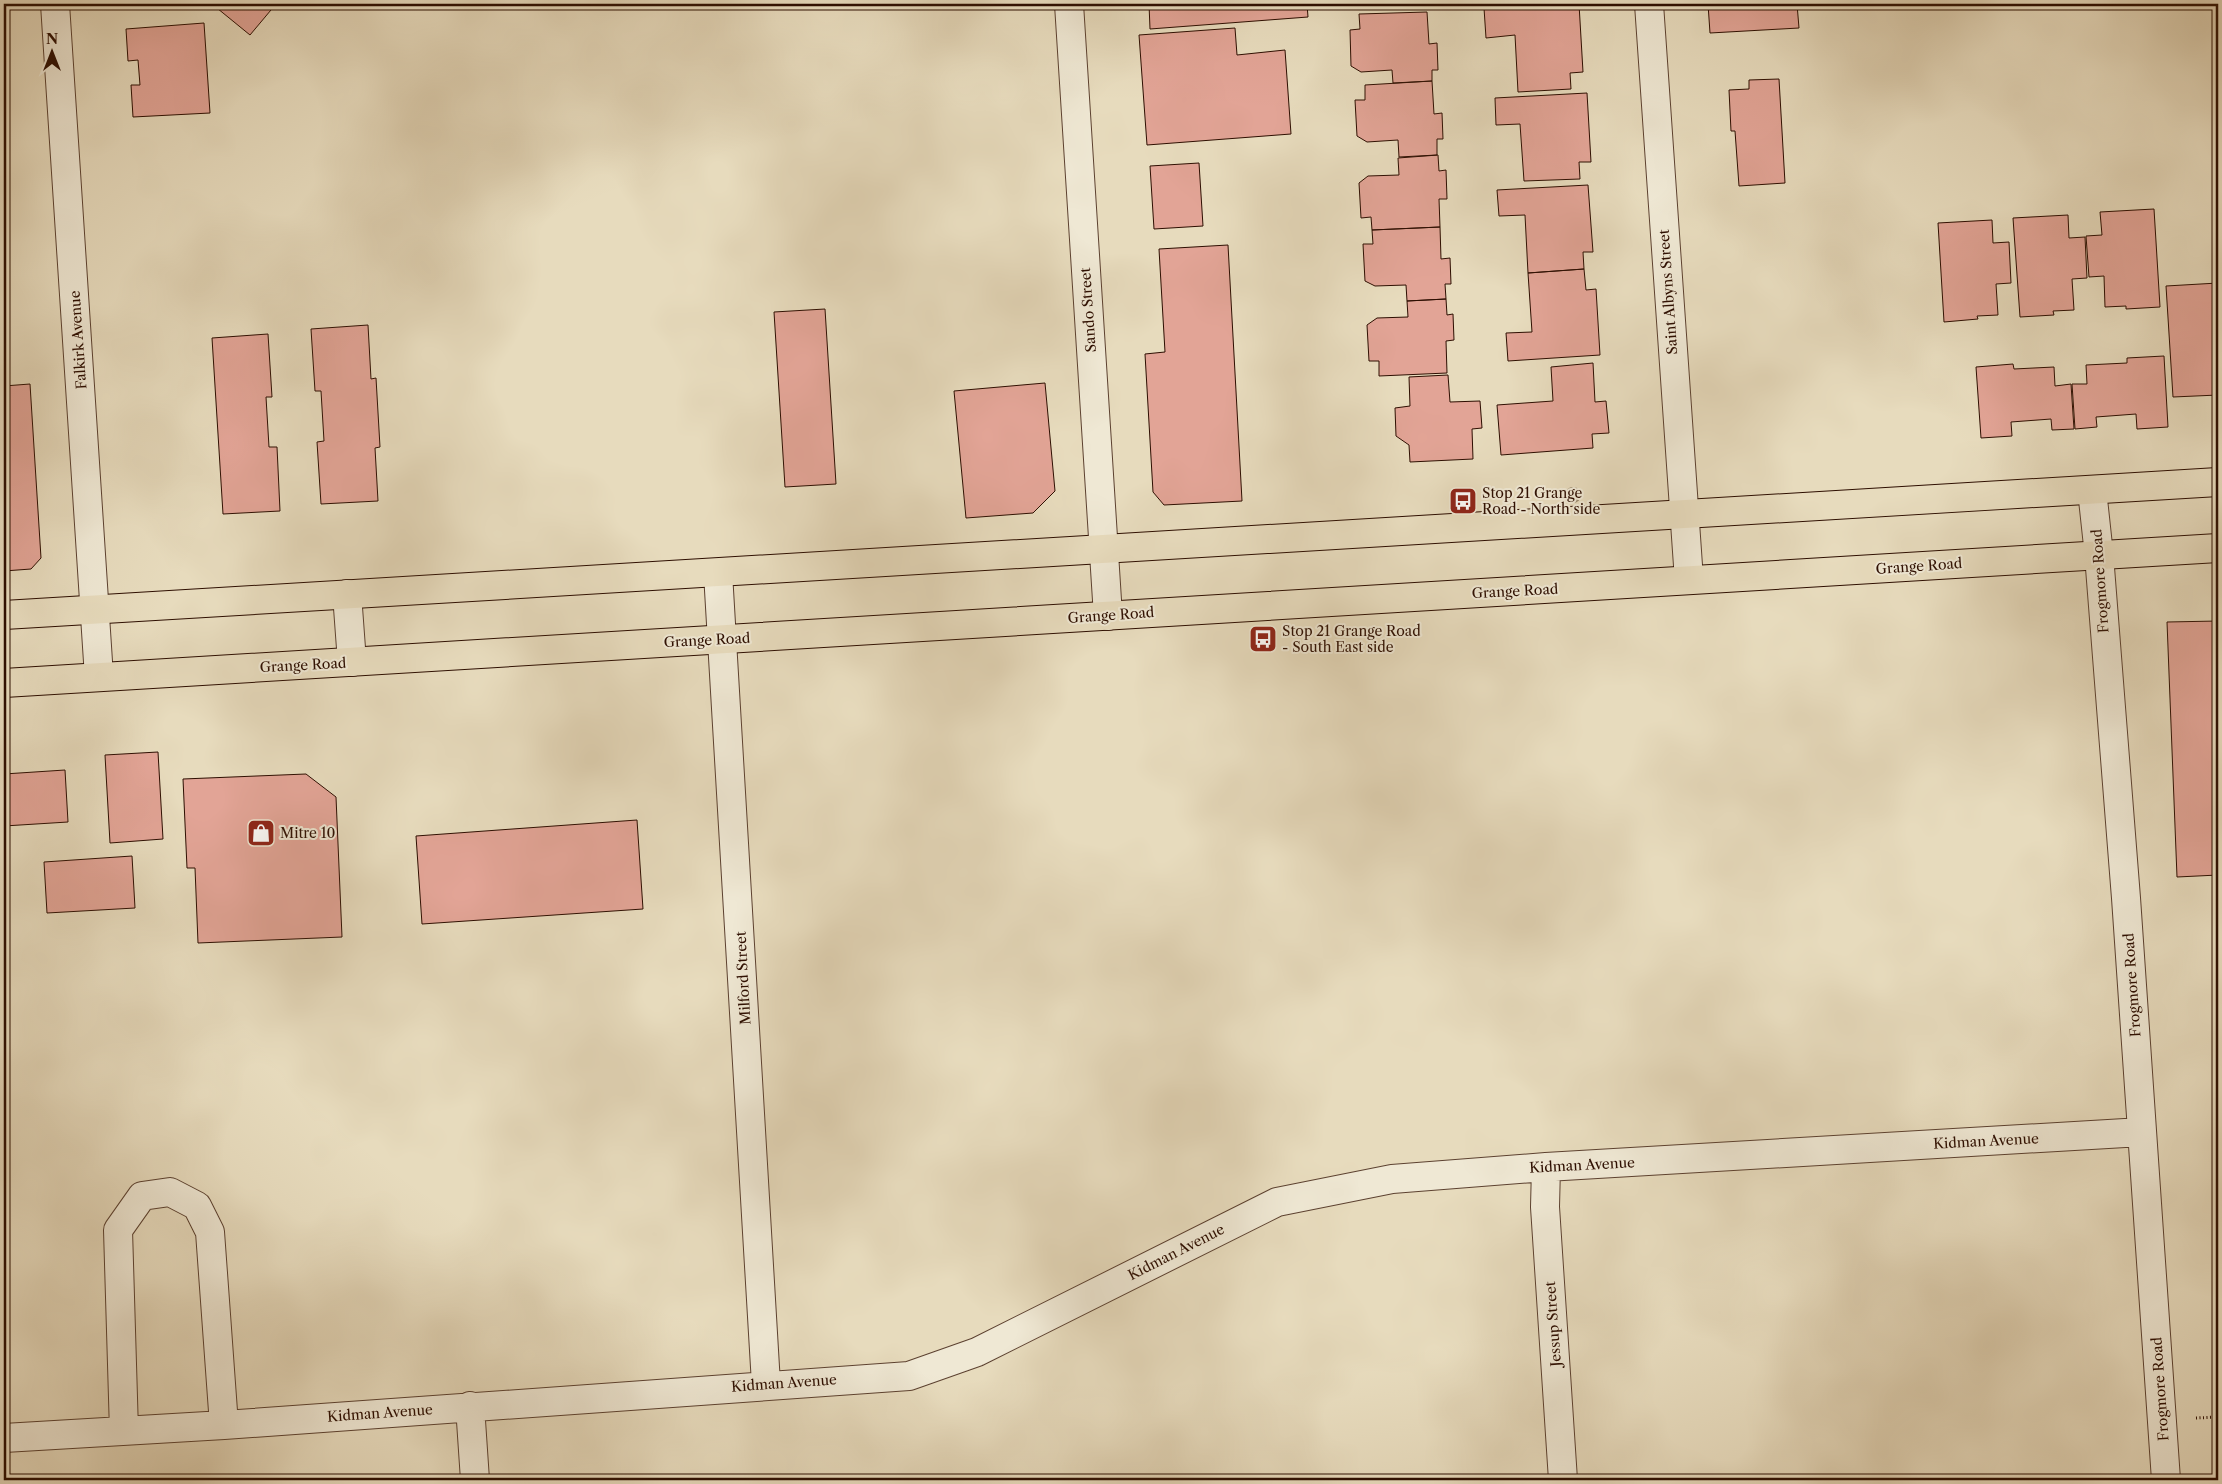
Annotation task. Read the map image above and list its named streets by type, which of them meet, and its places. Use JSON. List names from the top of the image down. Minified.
{"streets":{"main road":["Grange Road"],"street":["Saint Albyns Street","Sando Street","Falkirk Avenue","Frogmore Road","Milford Street","Kidman Avenue","Jessup Street"]},"crossings":[["Saint Albyns Street","Grange Road"],["Sando Street","Grange Road"],["Falkirk Avenue","Grange Road"],["Grange Road","Frogmore Road"],["Grange Road","Milford Street"],["Frogmore Road","Kidman Avenue"],["Milford Street","Kidman Avenue"],["Kidman Avenue","Jessup Street"]],"places":{"bus stop":["Stop 21 Grange Road - North side","Stop 21 Grange Road - South East side"],"shop":["Mitre 10"]},"north":"top"}
